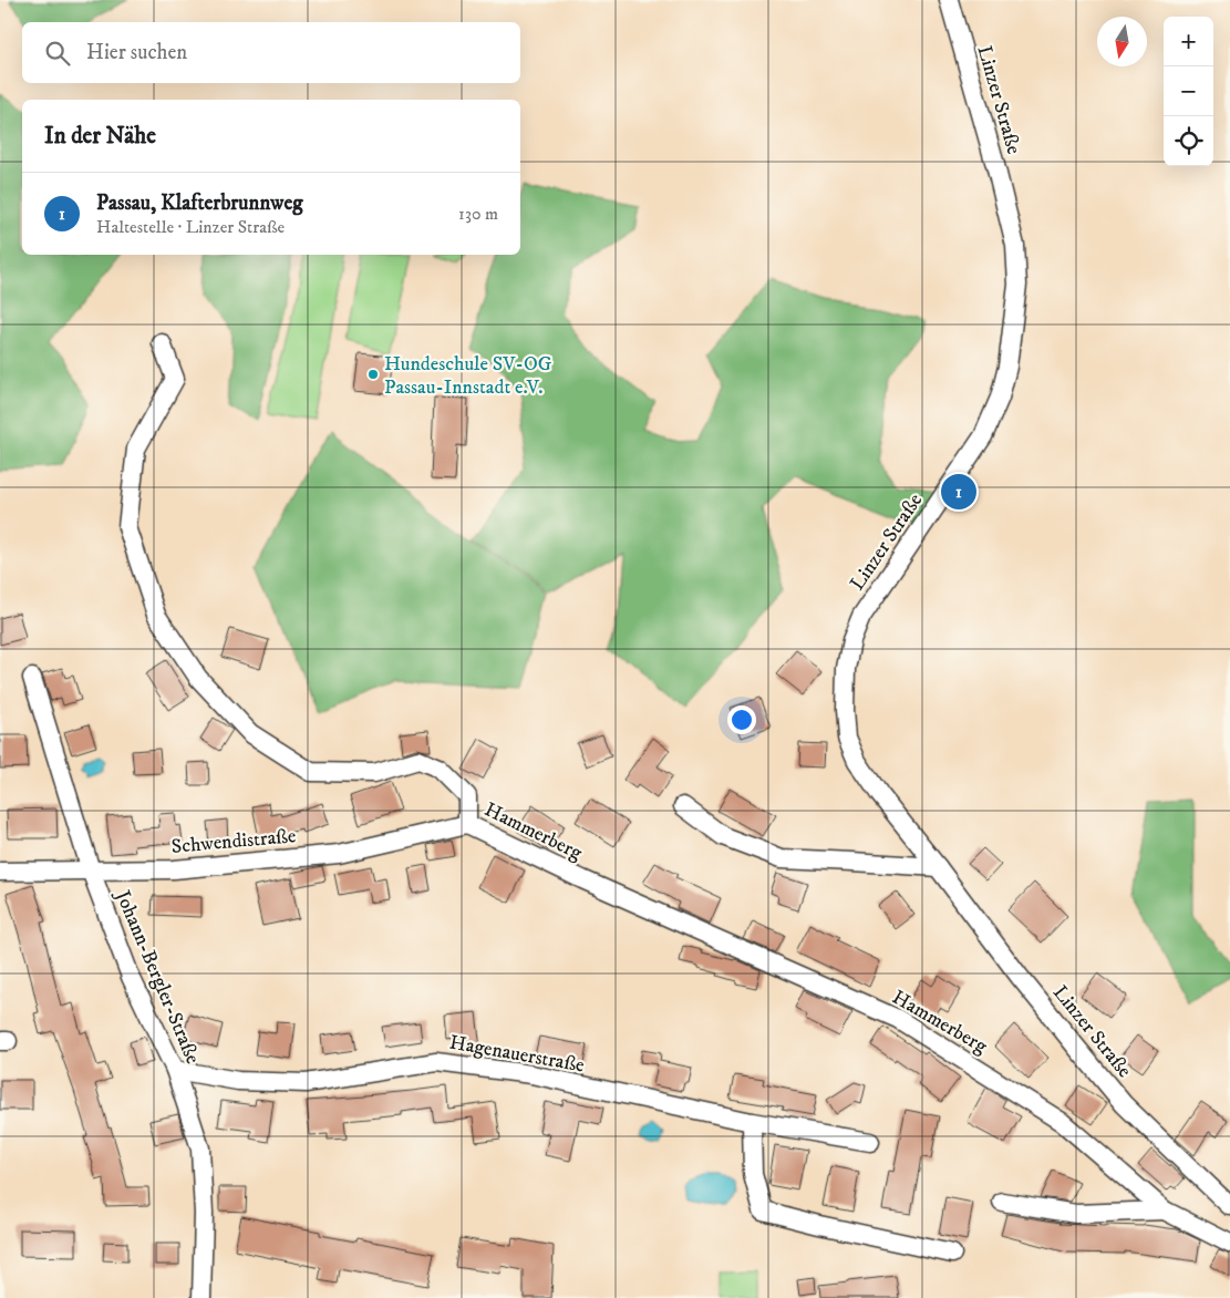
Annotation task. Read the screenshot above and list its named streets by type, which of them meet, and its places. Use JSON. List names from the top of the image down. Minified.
{"streets":{"street":["Linzer Straße","Hammerberg","Schwendistraße","Johann-Bergler-Straße","Hagenauerstraße"]},"crossings":[["Hammerberg","Schwendistraße"],["Schwendistraße","Johann-Bergler-Straße"],["Johann-Bergler-Straße","Hagenauerstraße"]],"places":["Hundeschule SV-OG Passau-Innstadt e.V."],"north":"bottom","page":{"map_buttons":["+","−"],"search":"Hier suchen","heading":"In der Nähe","list":[{"mark":"1","name":"Passau, Klafterbrunnweg","note":"Haltestelle · Linzer Straße","value":"130 m"}],"pins":"1"}}
